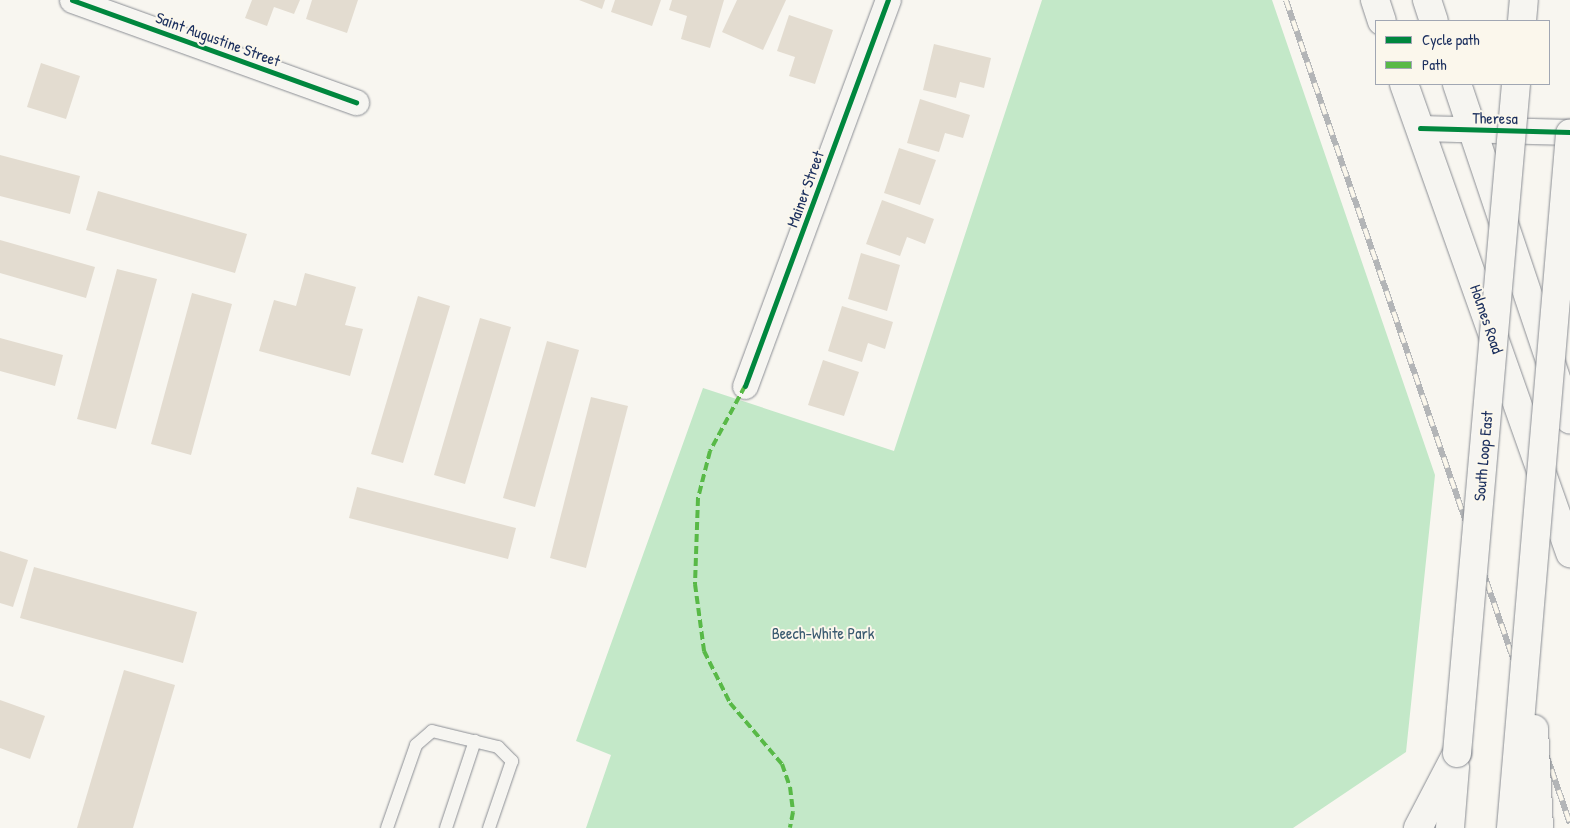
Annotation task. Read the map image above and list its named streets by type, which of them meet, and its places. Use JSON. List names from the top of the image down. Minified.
{"streets":{"main road":["Holmes Road","South Loop East"],"street":["Saint Augustine Street","Theresa","Mainer Street"]},"crossings":[["Theresa","Holmes Road"]],"parks":["Beech-White Park"],"legend":["Cycle path","Path"]}
